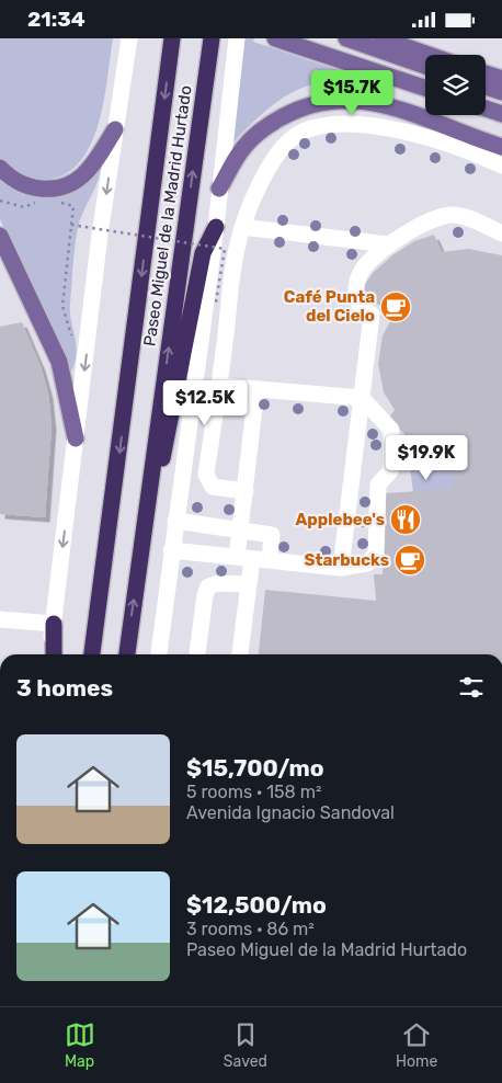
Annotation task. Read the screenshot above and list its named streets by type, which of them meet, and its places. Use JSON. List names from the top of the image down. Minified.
{"streets":{"highway":["Paseo Miguel de la Madrid Hurtado"]},"places":{"cafe":["Café Punta del Cielo","Starbucks"],"restaurant":["Applebee's"]},"page":{"status":"21:34","price":["$15.7K","$12.5K","$19.9K"],"heading":"3 homes","list":[{"name":"$15,700/mo","note":"5 rooms · 158 m² · Avenida Ignacio Sandoval"},{"name":"$12,500/mo","note":"3 rooms · 86 m² · Paseo Miguel de la Madrid Hurtado"}],"tabs":["Map","Saved","Home"]}}
